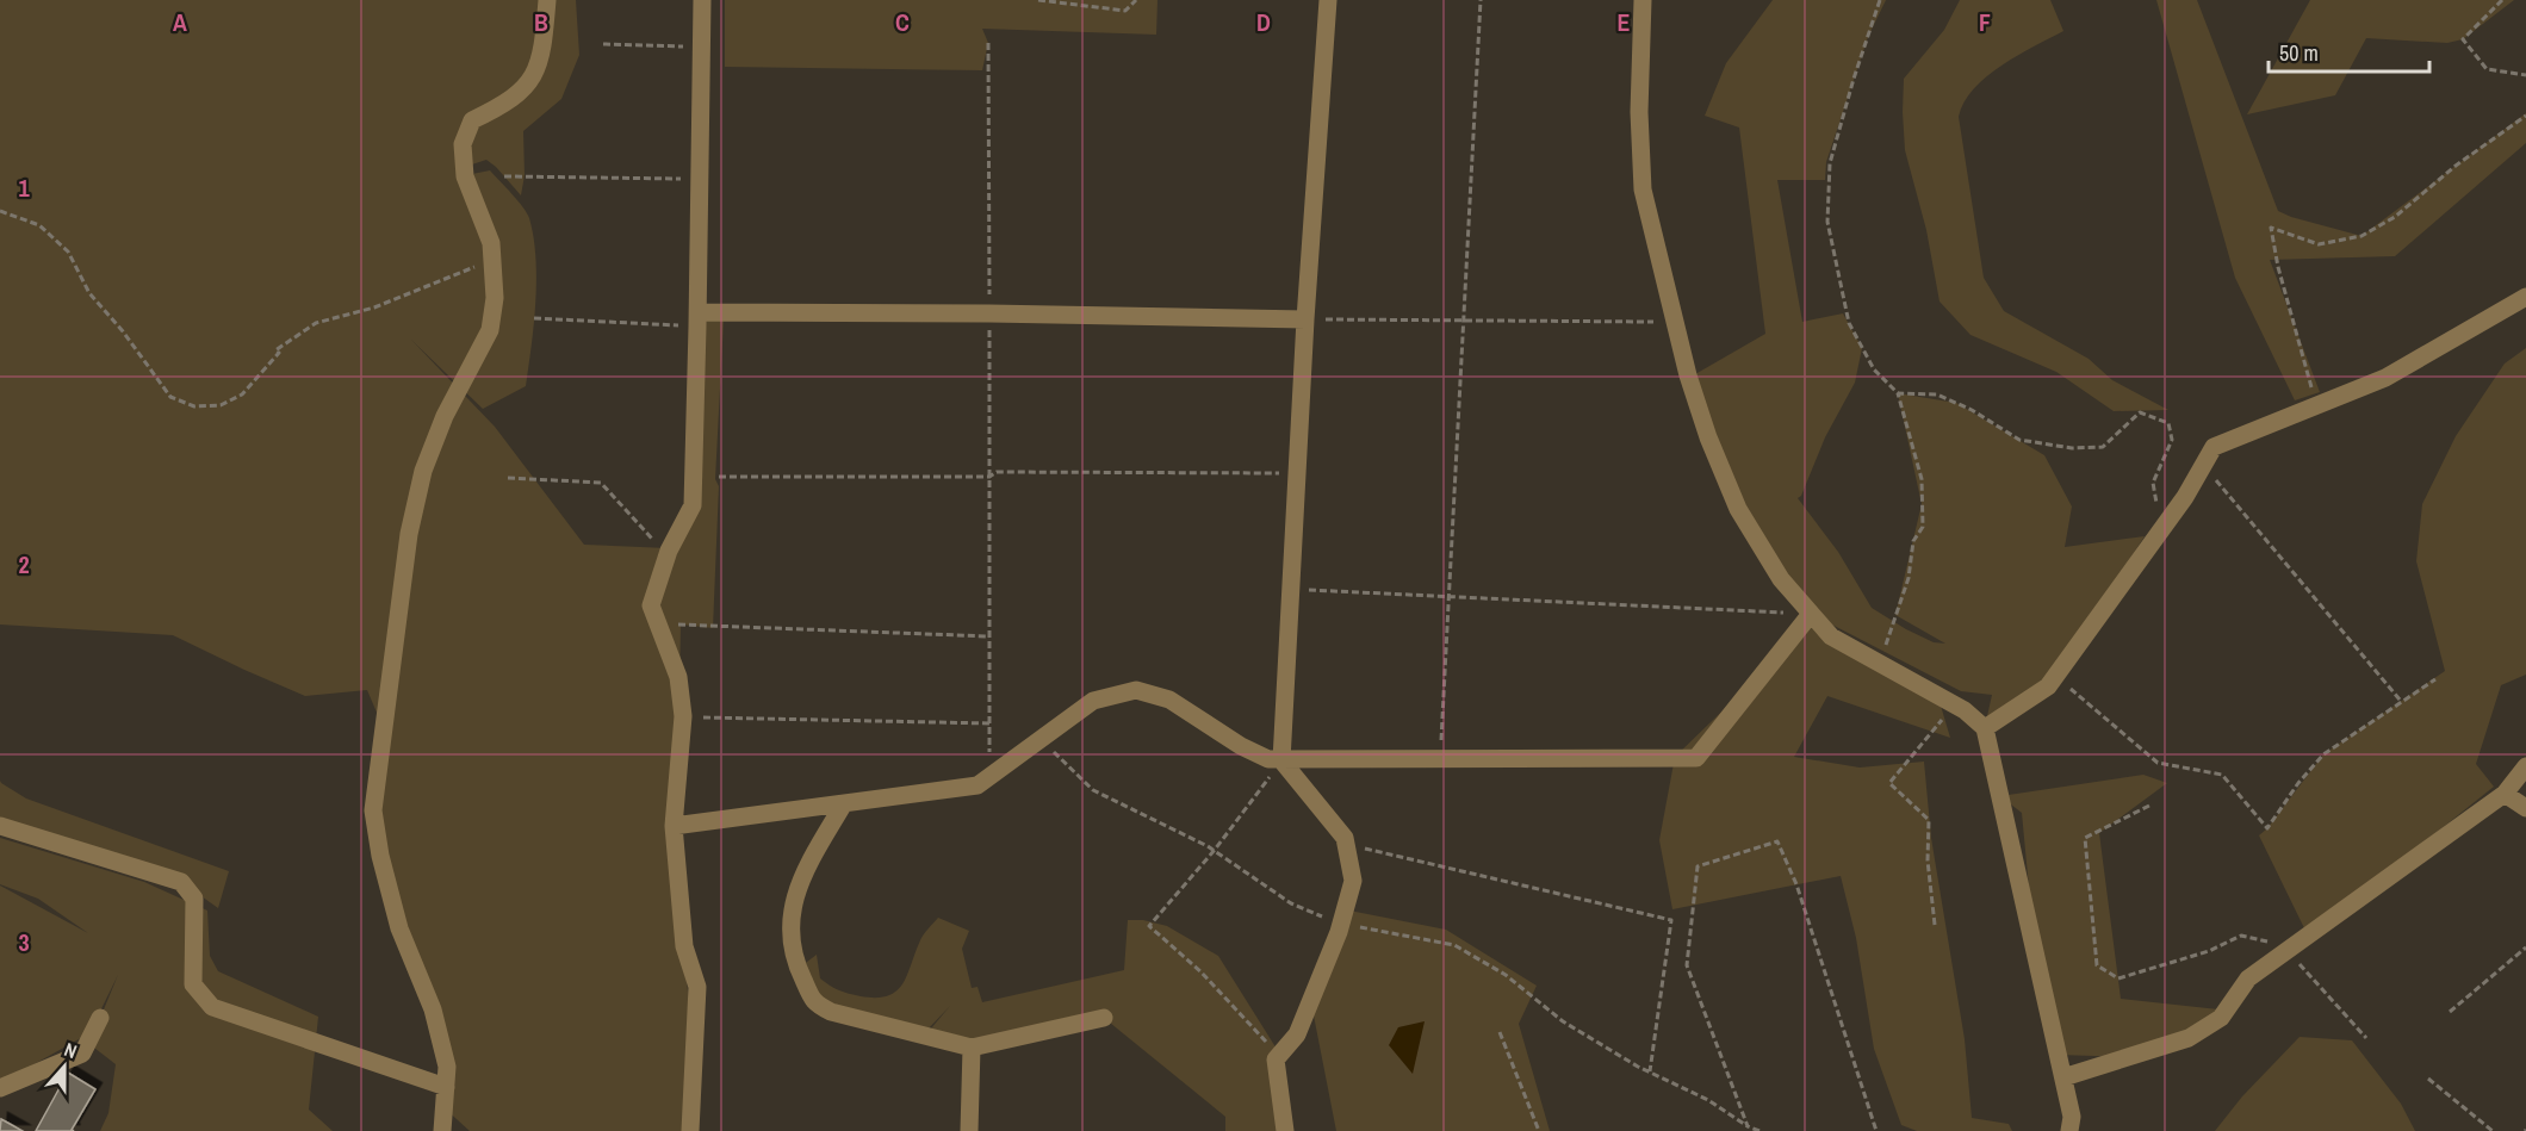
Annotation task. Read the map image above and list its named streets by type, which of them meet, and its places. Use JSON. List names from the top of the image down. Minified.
{"scale_bar":"50 m","north":"top","grid":{"columns":["A","B","C","D","E","F"],"rows":["1","2","3"]}}
